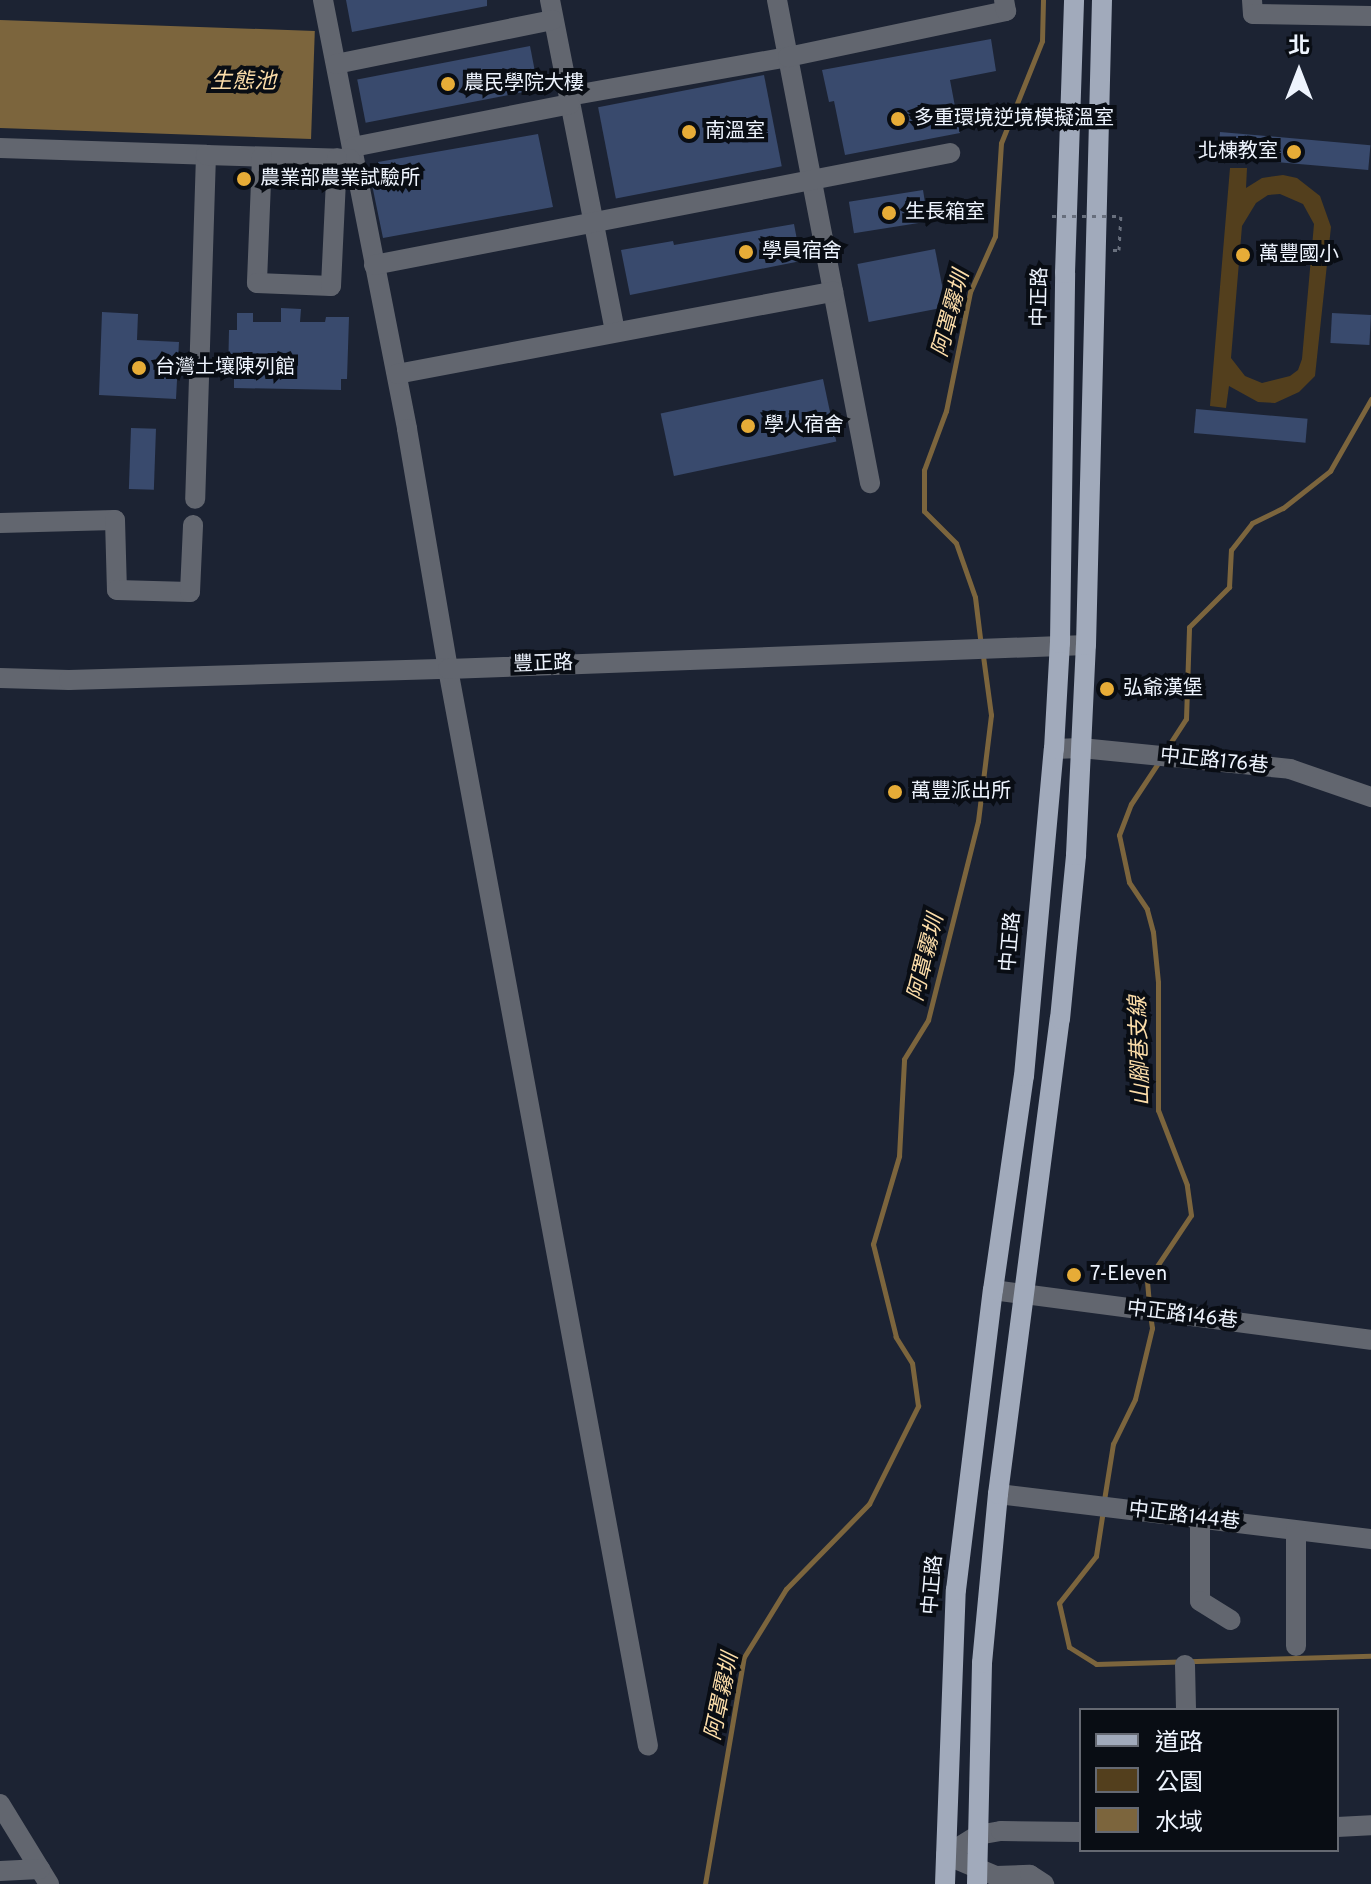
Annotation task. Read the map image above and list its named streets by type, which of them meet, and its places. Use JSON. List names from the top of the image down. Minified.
{"streets":{"main road":["中正路"],"street":["豐正路","中正路176巷","中正路146巷","中正路144巷"]},"crossings":[["中正路","豐正路"],["中正路","中正路176巷"],["中正路","中正路146巷"]],"water":["生態池","阿罩霧圳","山腳巷支線"],"places":["農民學院大樓","多重環境逆境模擬溫室","南溫室","北棟教室","農業部農業試驗所","生長箱室","學員宿舍","萬豐國小","台灣土壤陳列館","學人宿舍","弘爺漢堡","萬豐派出所","7-Eleven"],"legend":["道路","公園","水域"],"north":"top"}
